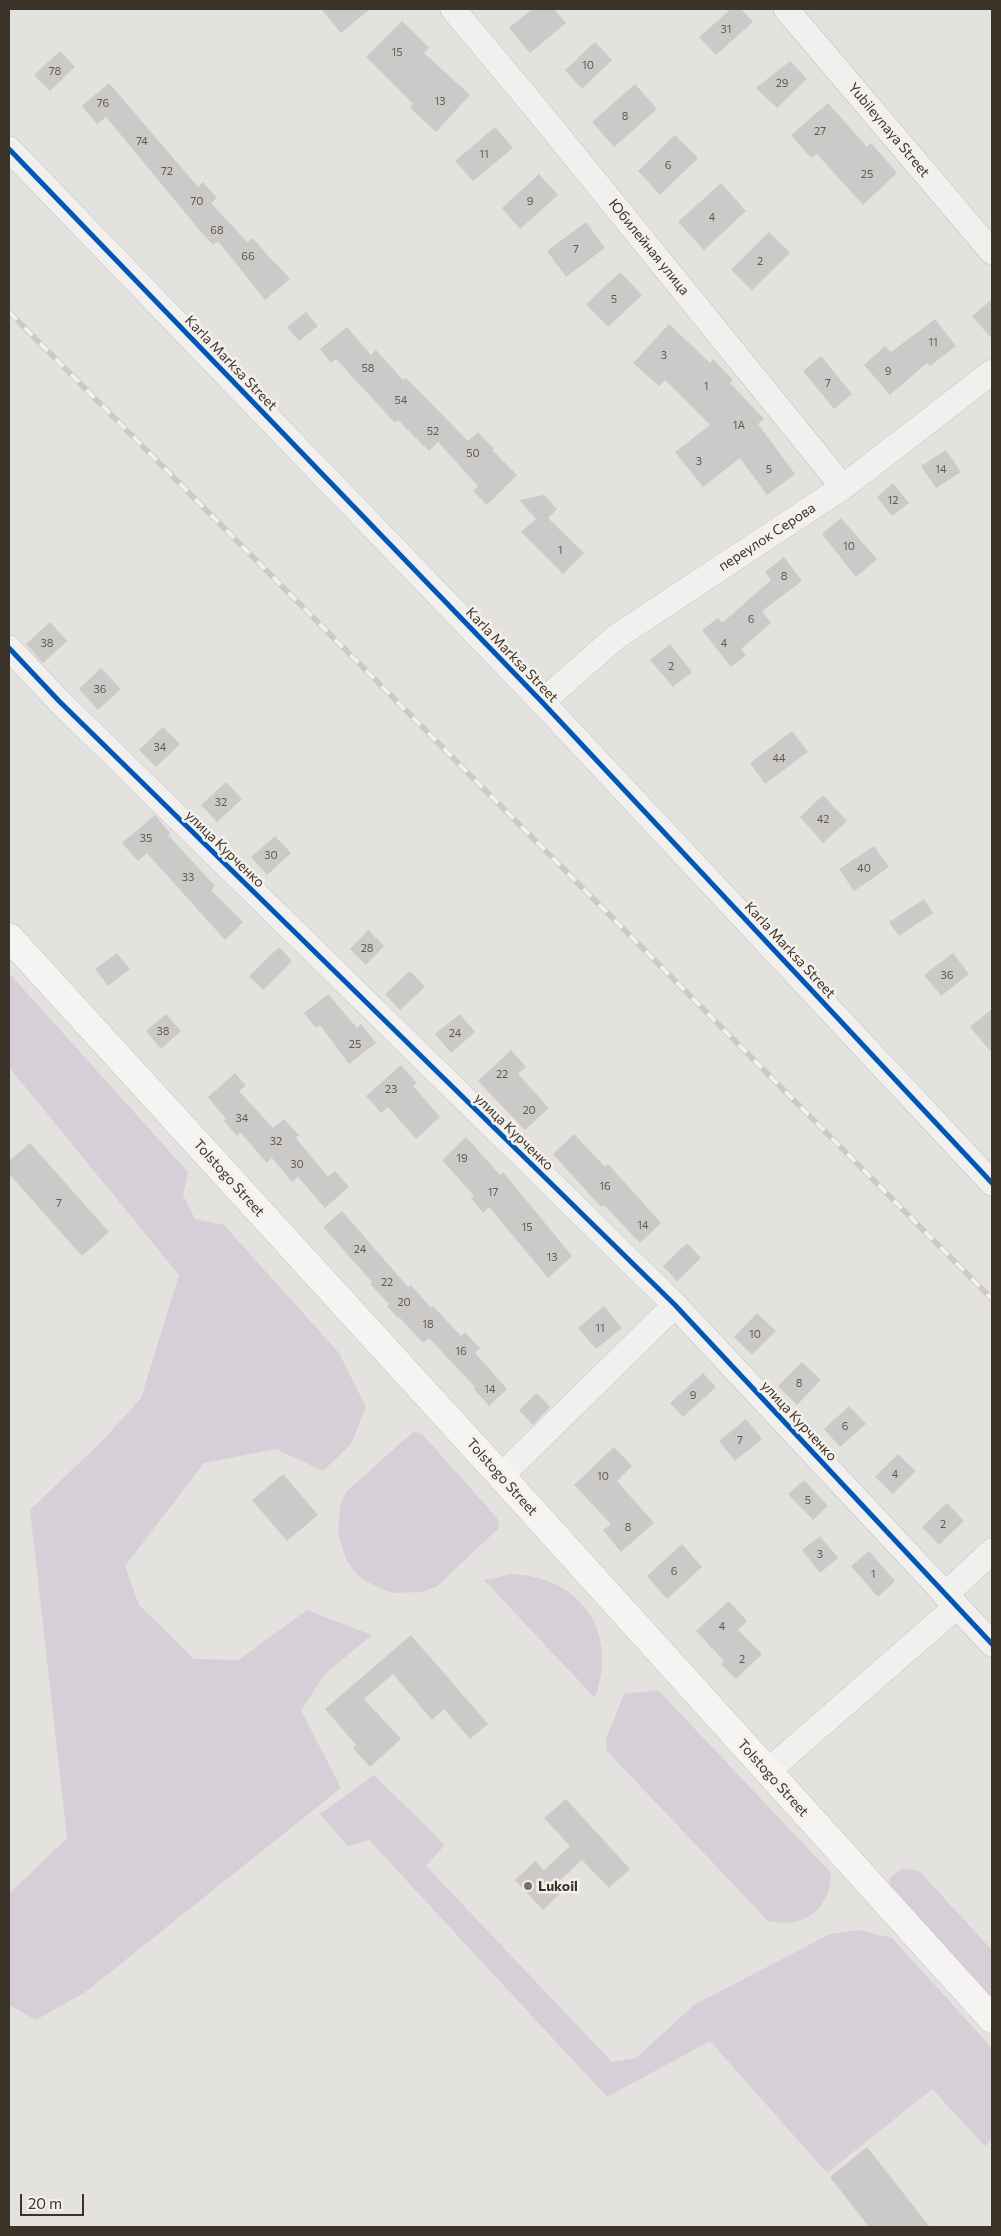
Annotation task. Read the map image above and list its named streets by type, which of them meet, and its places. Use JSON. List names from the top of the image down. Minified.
{"streets":{"main road":["Tolstogo Street"],"street":["Yubileynaya Street","Юбилейная улица","Karla Marksa Street","переулок Серова","улица Курченко"]},"crossings":[["Юбилейная улица","переулок Серова"],["Karla Marksa Street","переулок Серова"]],"places":["Lukoil"],"house_numbers":["31","15","10","78","29","13","76","8","27","74","11","6","72","25","70","9","4","68","7","66","2","5","11","3","58","9","7","1","54","1А","52","50","3","5","14","12","10","1","8","6","38","4","2","36","34","44","32","42","35","30","40","33","28","36","38","24","25","22","23","20","34","32","19","30","16","17","7","14","15","24","13","22","20","18","11","10","16","8","14","9","6","7","4","10","5","2","8","3","6","1","4","2"],"scale_bar":"20 m"}
